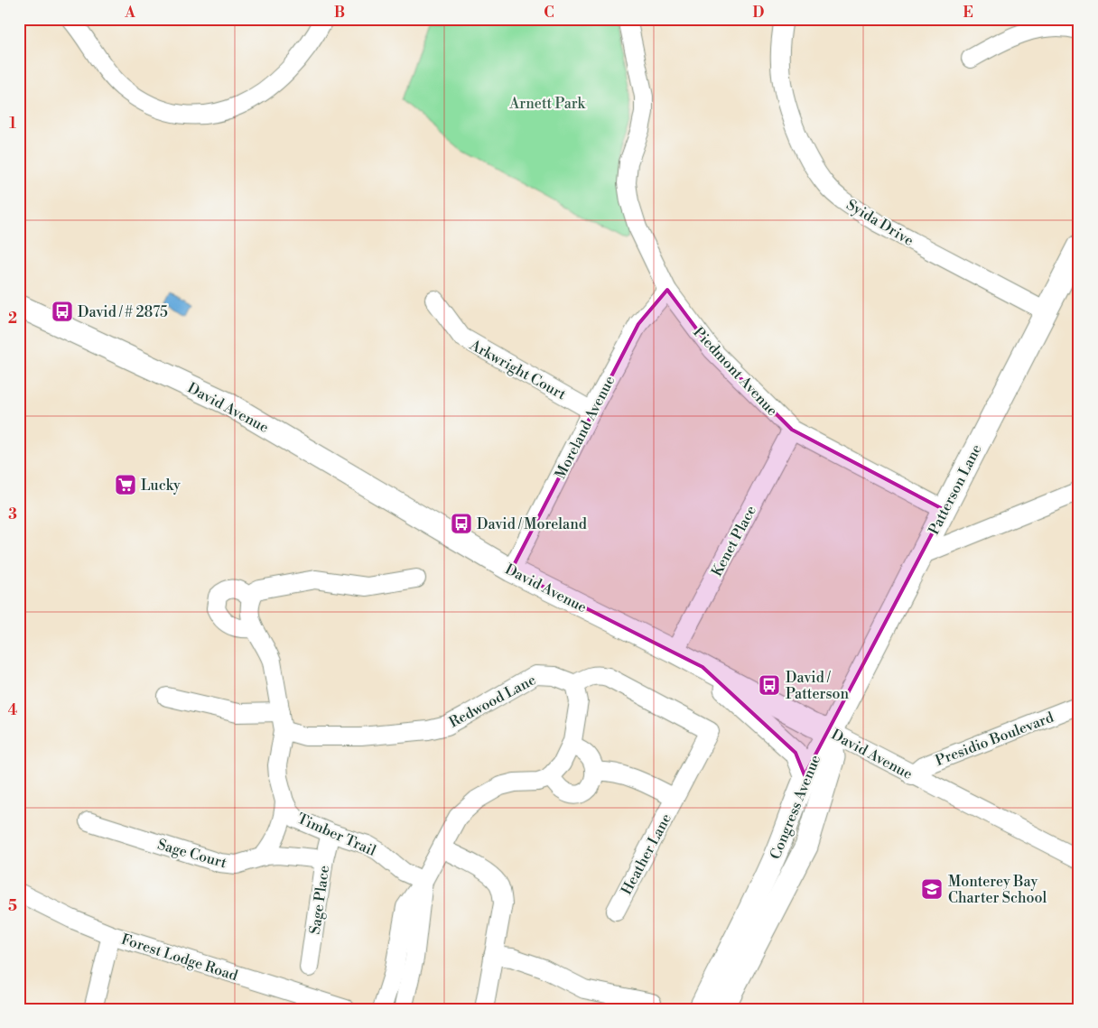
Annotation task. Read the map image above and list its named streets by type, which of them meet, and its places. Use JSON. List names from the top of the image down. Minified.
{"streets":{"street":["Syida Drive","Arkwright Court","Piedmont Avenue","David Avenue","Moreland Avenue","Patterson Lane","Kenet Place","Redwood Lane","Presidio Boulevard","Congress Avenue","Timber Trail","Sage Court","Heather Lane","Sage Place","Forest Lodge Road"]},"crossings":[["Syida Drive","Patterson Lane"],["Arkwright Court","Moreland Avenue"],["Piedmont Avenue","Moreland Avenue"],["Piedmont Avenue","Patterson Lane"],["Piedmont Avenue","Kenet Place"],["David Avenue","Moreland Avenue"],["David Avenue","Patterson Lane"],["David Avenue","Kenet Place"],["David Avenue","Presidio Boulevard"],["David Avenue","Congress Avenue"],["Patterson Lane","Congress Avenue"],["Redwood Lane","Timber Trail"],["Redwood Lane","Heather Lane"],["Timber Trail","Sage Place"],["Sage Court","Sage Place"]],"parks":["Arnett Park"],"places":{"bus stop":["David / # 2875","David / Moreland","David / Patterson"],"supermarket":["Lucky"],"school or university":["Monterey Bay Charter School"]},"grid":{"columns":["A","B","C","D","E"],"rows":["1","2","3","4","5"]}}
